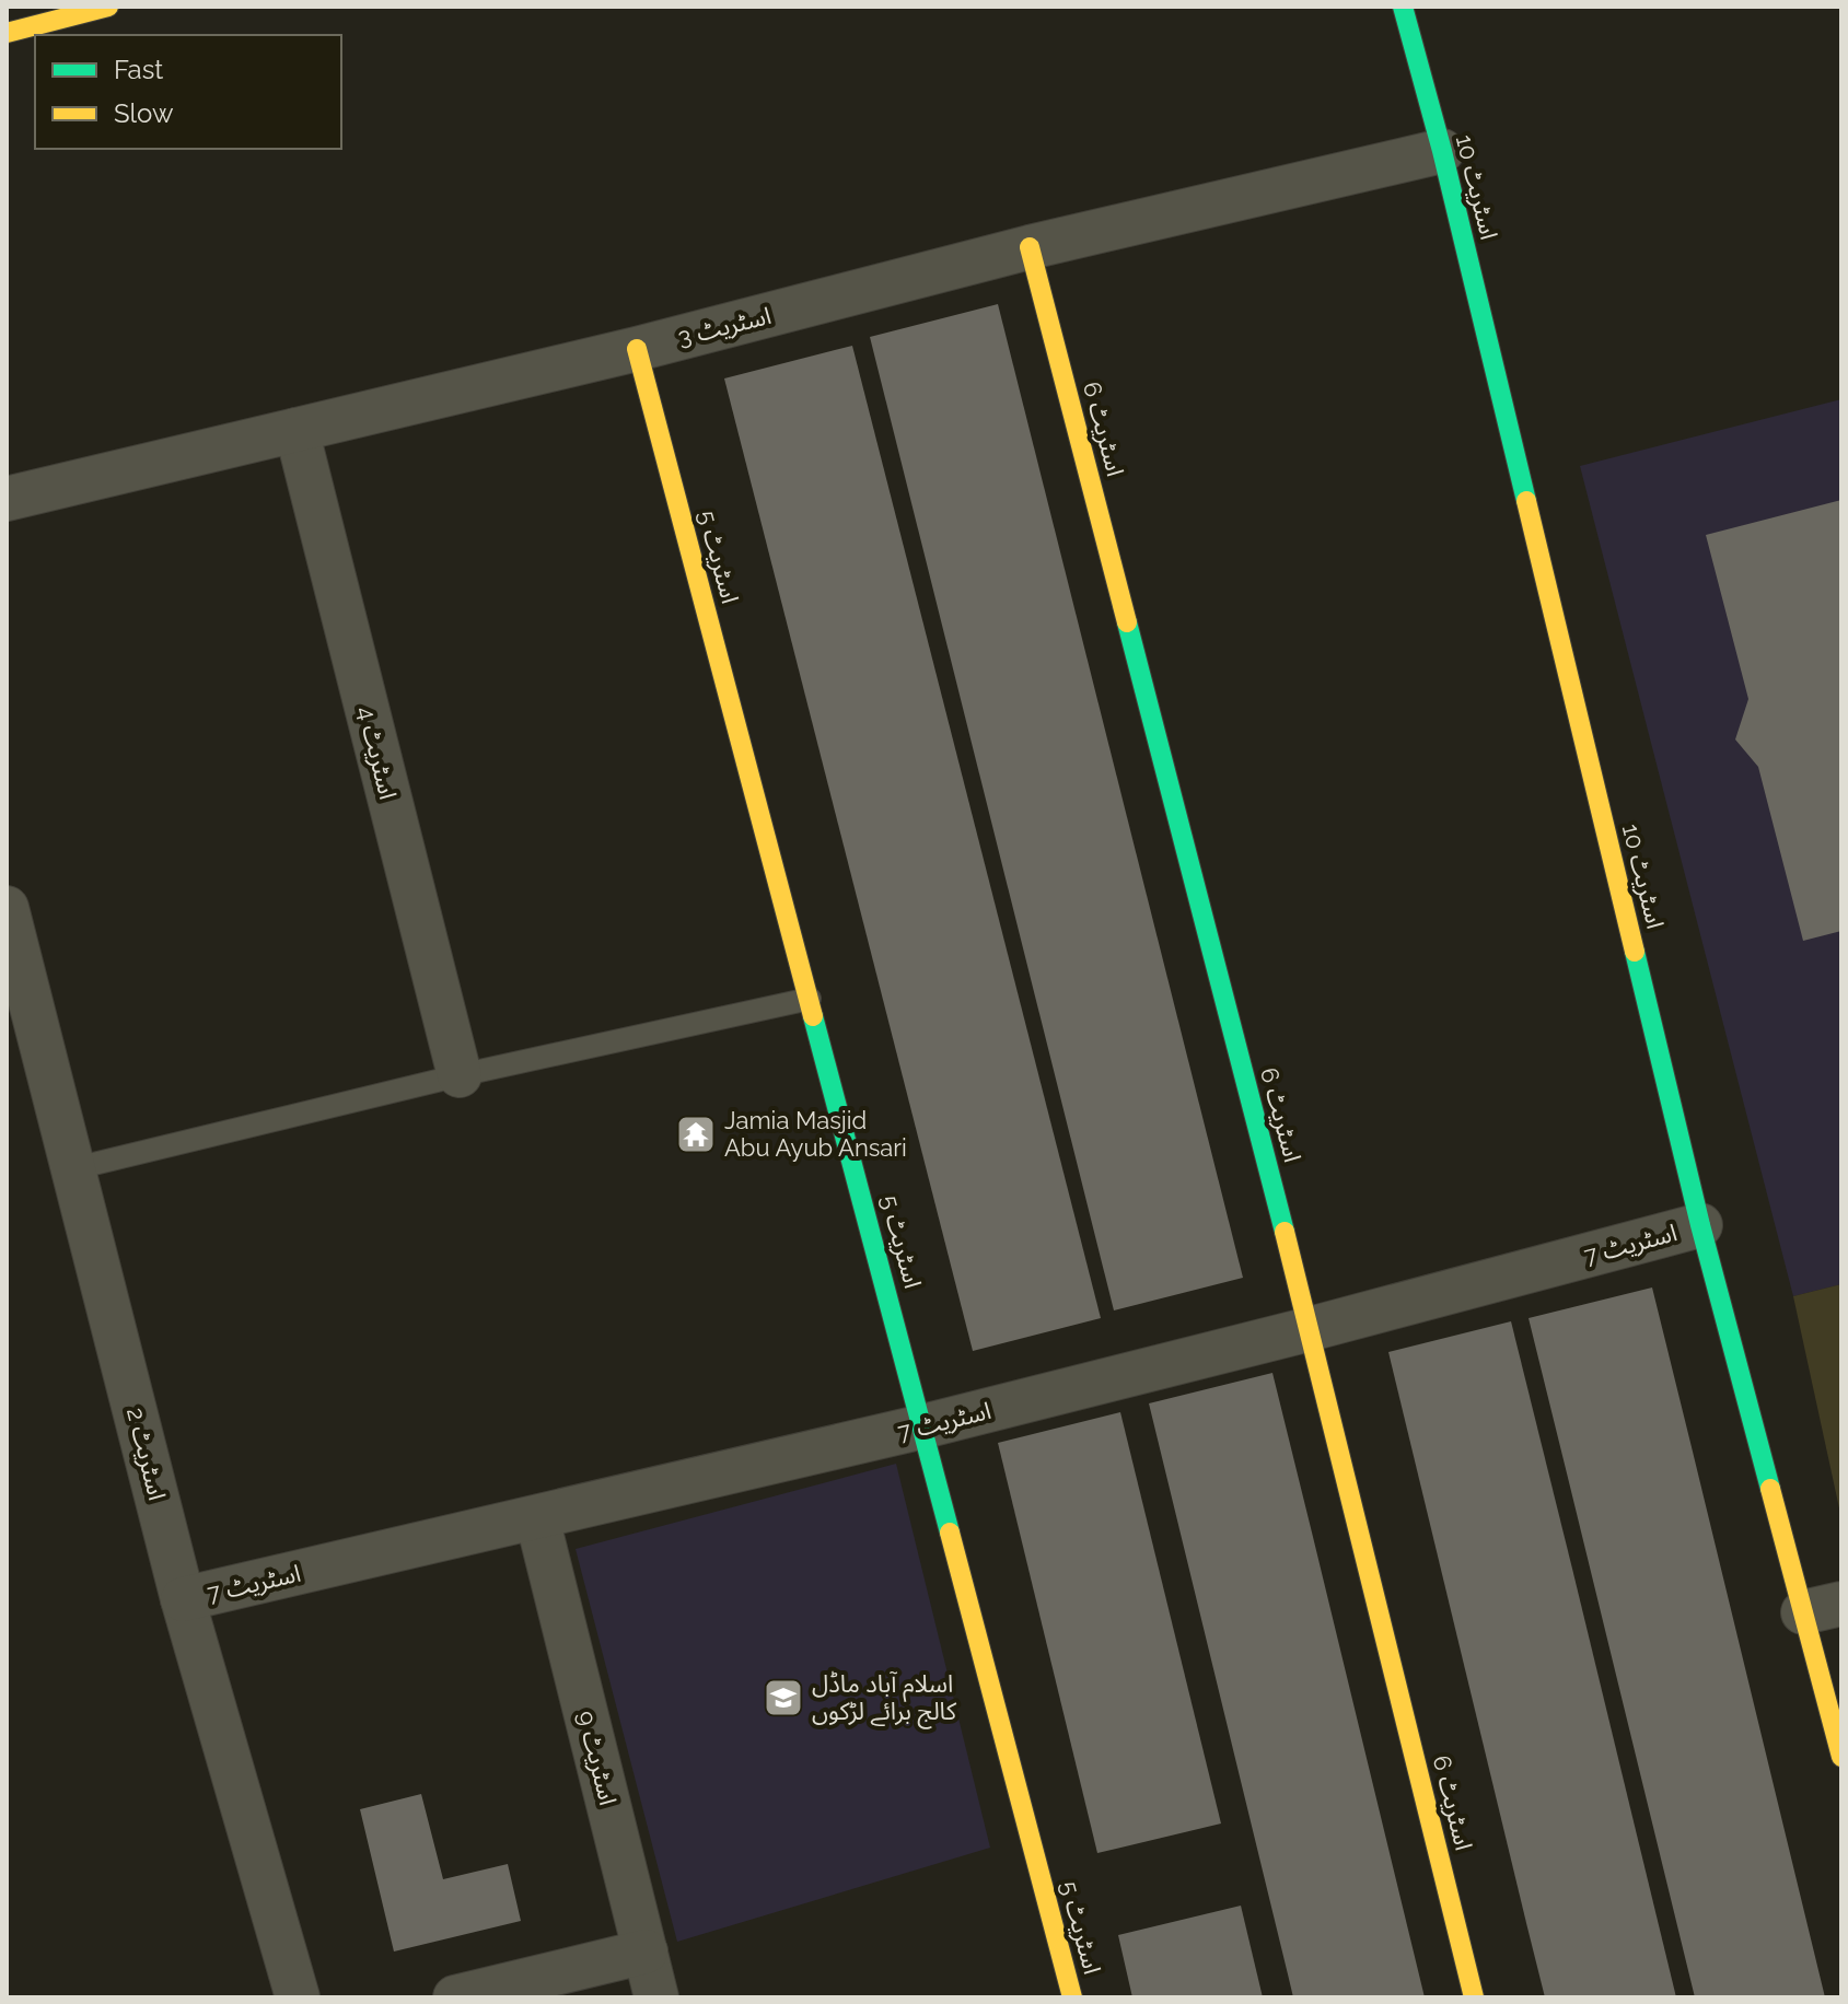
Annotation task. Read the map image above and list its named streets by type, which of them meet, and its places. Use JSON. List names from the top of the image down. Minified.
{"streets":{"street":["اسٹریٹ 10","اسٹریٹ 3","اسٹریٹ 6","اسٹریٹ 5","اسٹریٹ 4","اسٹریٹ 7","اسٹریٹ 2","اسٹریٹ 9"]},"crossings":[["اسٹریٹ 10","اسٹریٹ 3"],["اسٹریٹ 10","اسٹریٹ 7"],["اسٹریٹ 3","اسٹریٹ 6"],["اسٹریٹ 3","اسٹریٹ 5"],["اسٹریٹ 3","اسٹریٹ 4"],["اسٹریٹ 6","اسٹریٹ 7"],["اسٹریٹ 5","اسٹریٹ 7"],["اسٹریٹ 7","اسٹریٹ 2"],["اسٹریٹ 7","اسٹریٹ 9"]],"places":{"temple":["Jamia Masjid Abu Ayub Ansari"],"school or university":["اسلام آباد ماڈل کالج برائے لڑکوں"]},"legend":["Fast","Slow"]}
